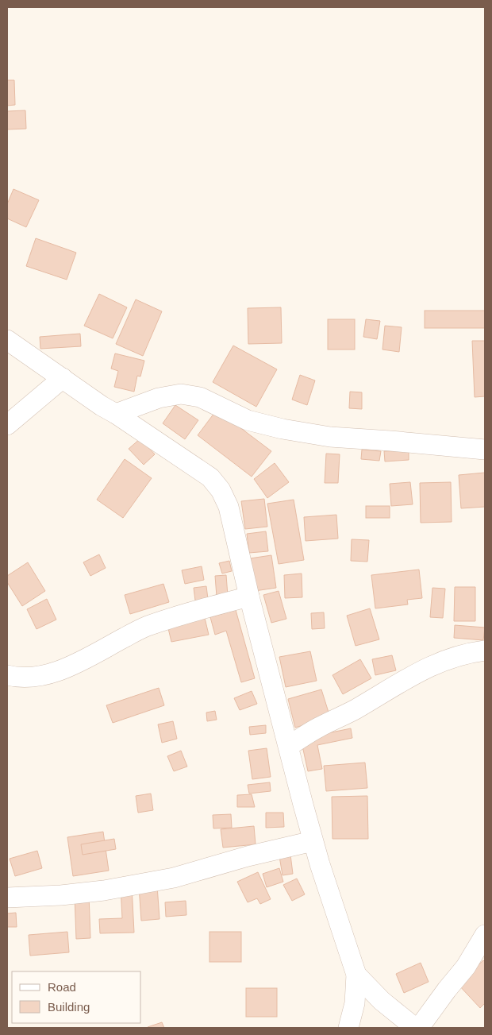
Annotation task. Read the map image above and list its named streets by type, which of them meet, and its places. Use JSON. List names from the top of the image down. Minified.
{"legend":["Road","Building"]}
